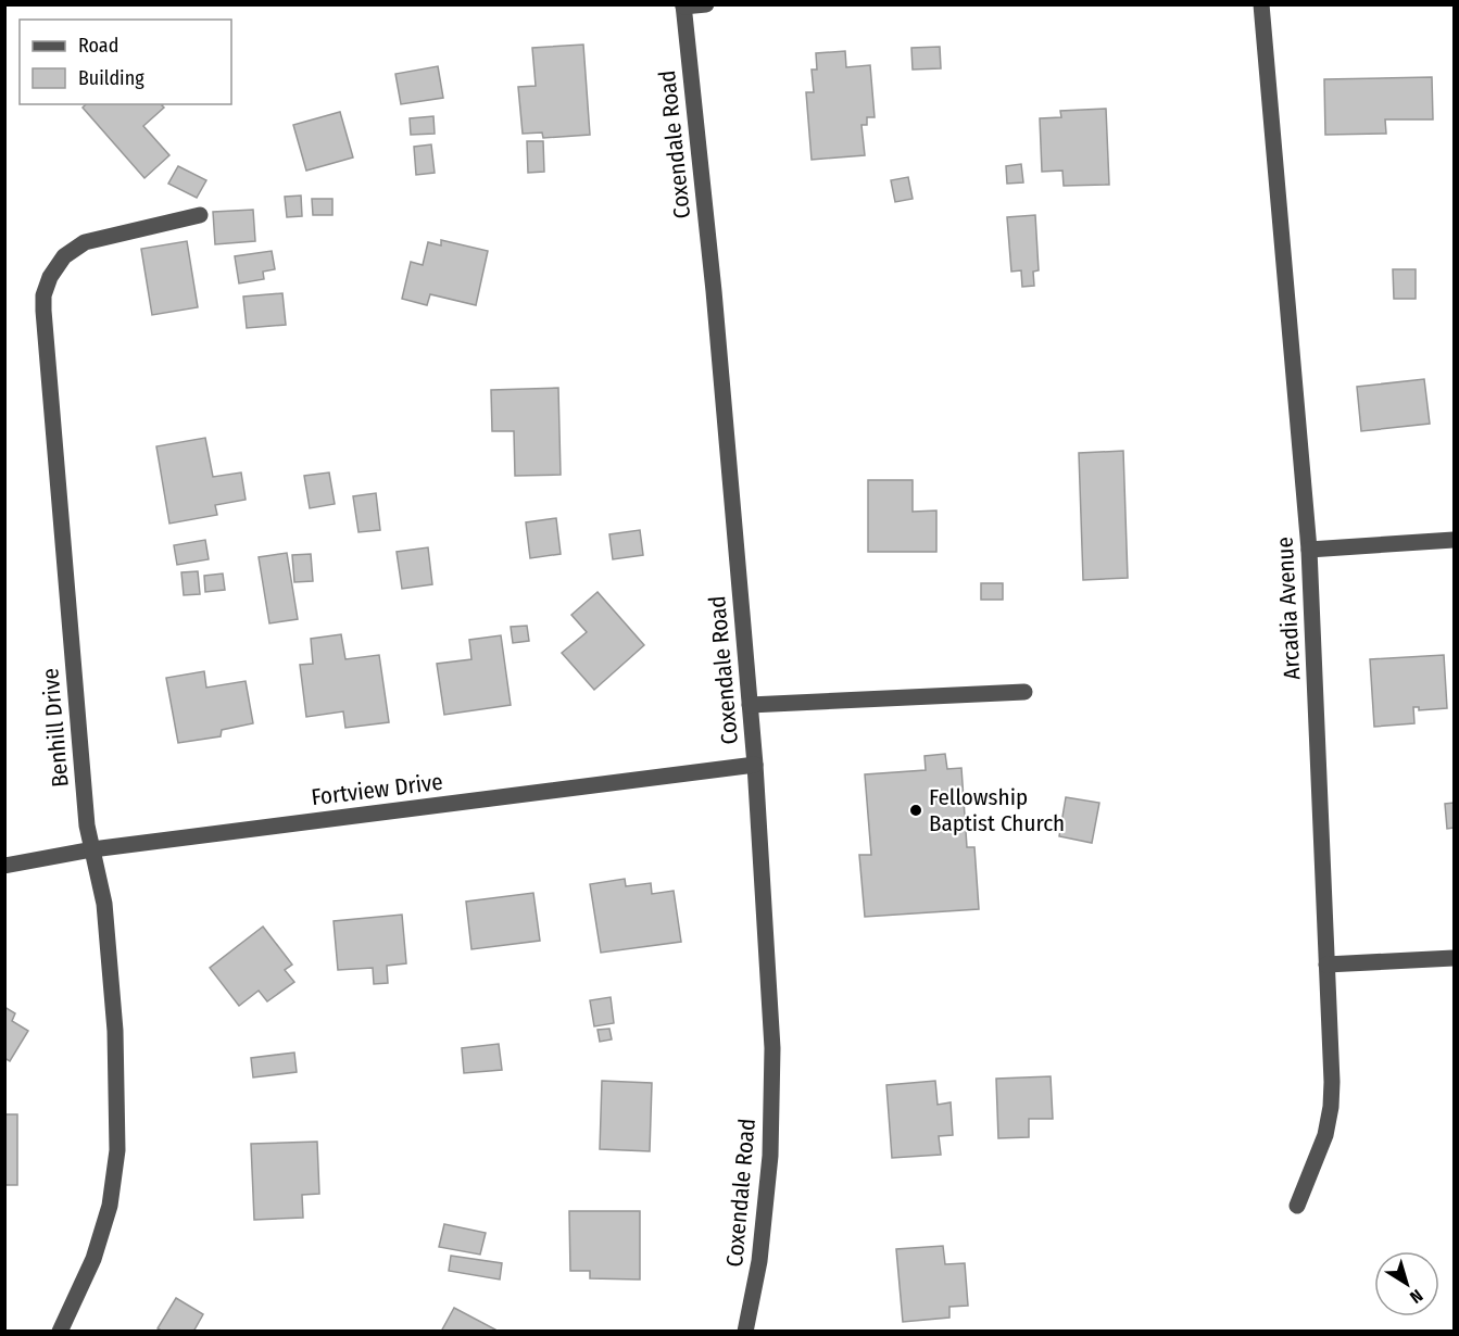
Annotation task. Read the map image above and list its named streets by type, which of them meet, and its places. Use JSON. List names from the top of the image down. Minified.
{"streets":{"street":["Coxendale Road","Arcadia Avenue","Benhill Drive","Fortview Drive"]},"crossings":[["Coxendale Road","Fortview Drive"],["Benhill Drive","Fortview Drive"]],"places":["Fellowship Baptist Church"],"legend":["Road","Building"],"north":"bottom right"}
